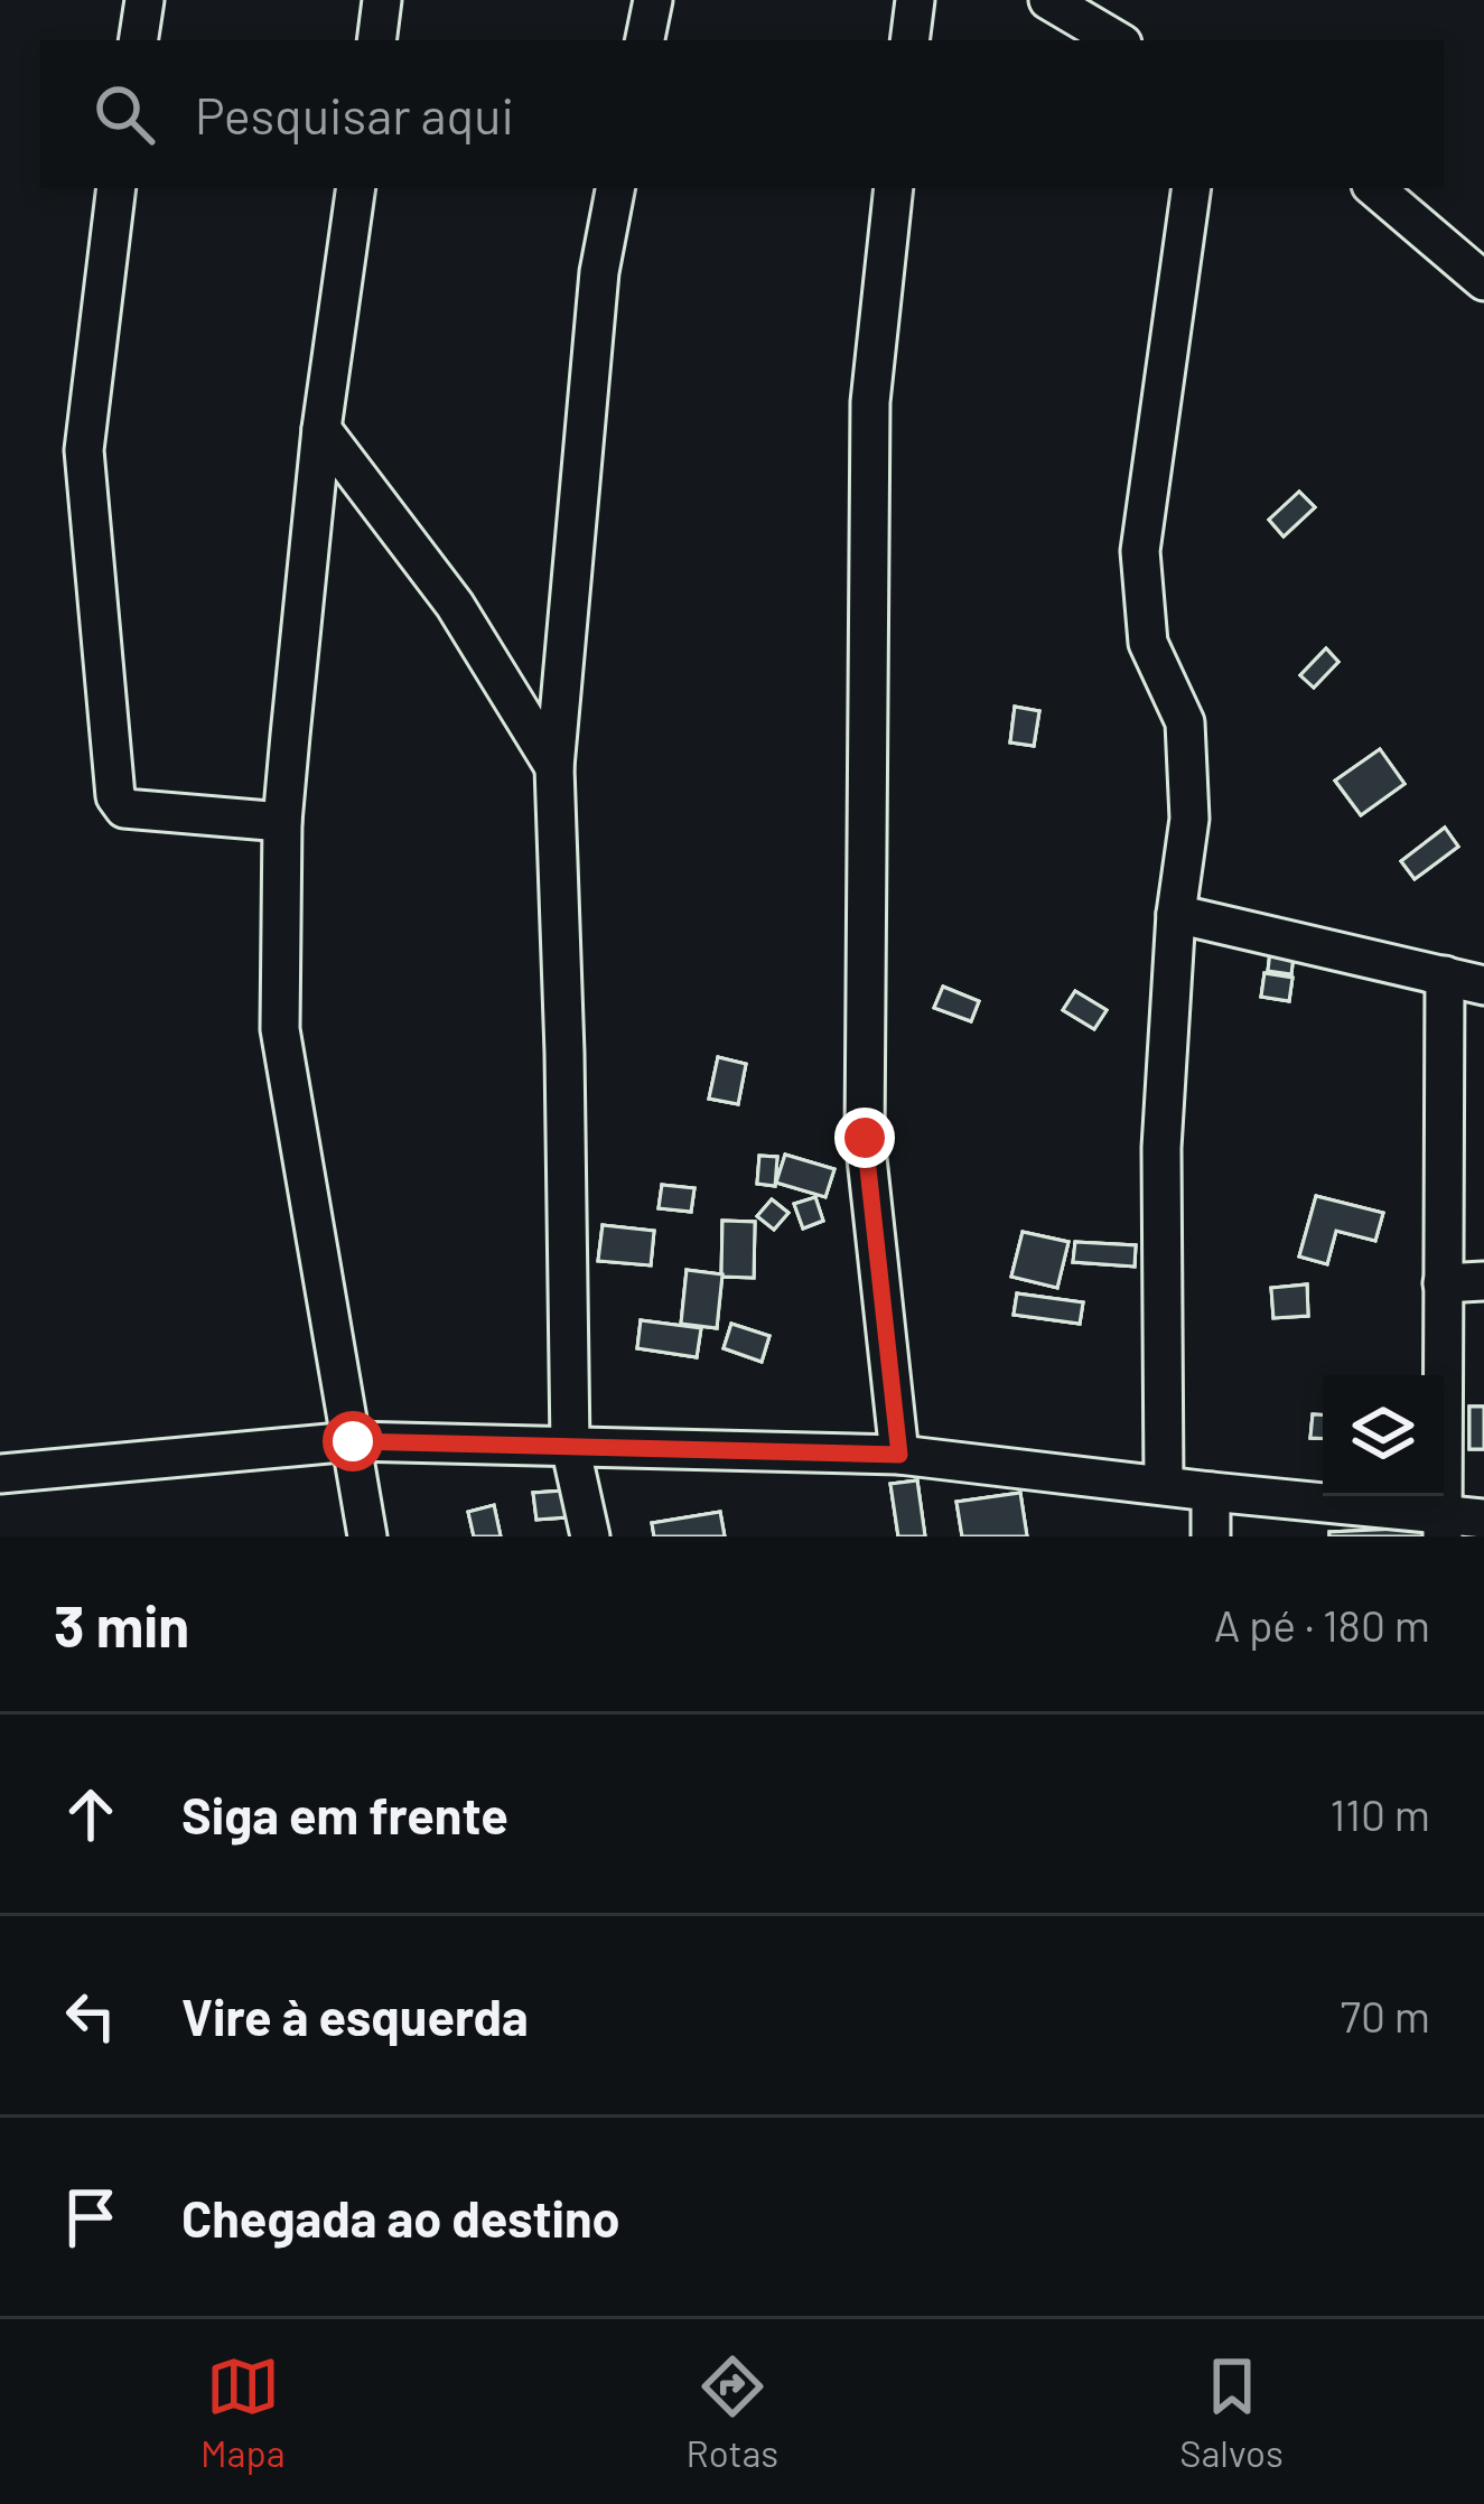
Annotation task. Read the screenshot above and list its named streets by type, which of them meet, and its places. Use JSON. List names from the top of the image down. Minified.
{"page":{"search":"Pesquisar aqui","heading":["3 min","A pé · 180 m"],"list":[["Siga em frente","110 m"],["Vire à esquerda","70 m"],"Chegada ao destino"],"nav":["Mapa","Rotas","Salvos"]}}
